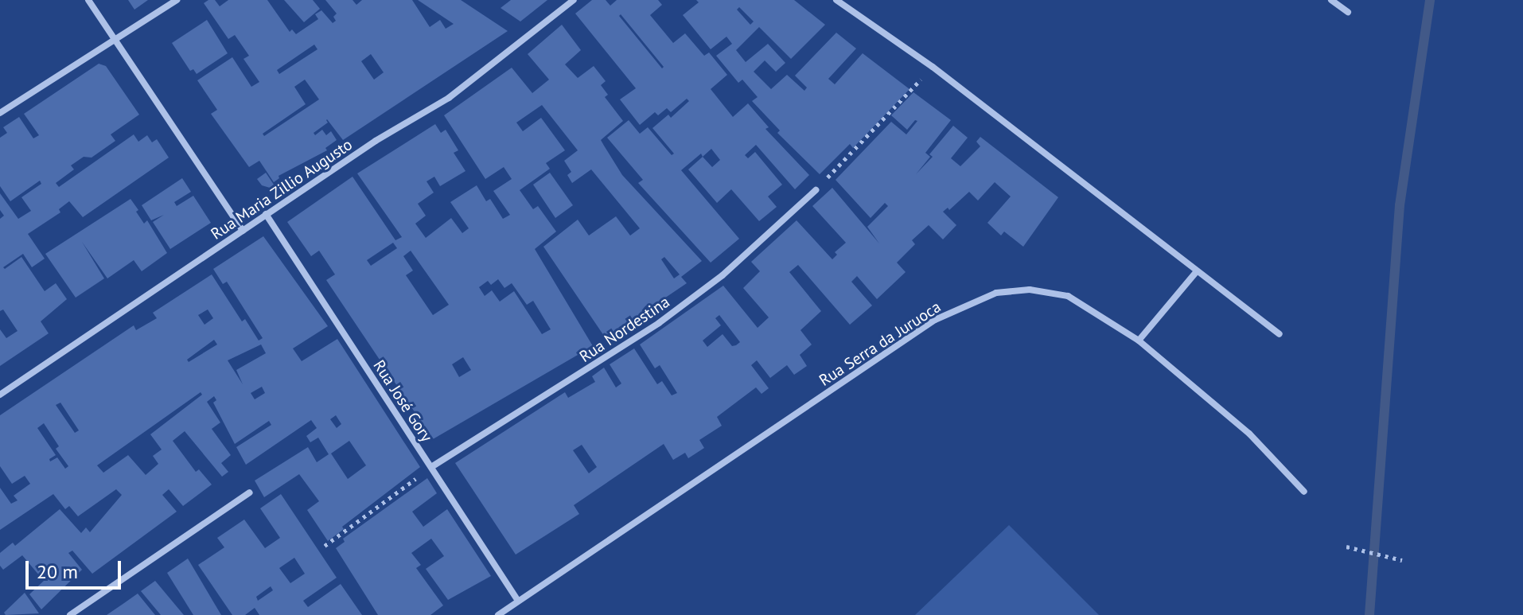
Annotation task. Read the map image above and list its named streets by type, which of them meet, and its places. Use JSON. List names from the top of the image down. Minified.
{"streets":{"street":["Rua Maria Zillio Augusto","Rua Nordestina","Rua Serra da Juruoca","Rua José Gory"]},"crossings":[["Rua Maria Zillio Augusto","Rua José Gory"],["Rua Nordestina","Rua José Gory"],["Rua Serra da Juruoca","Rua José Gory"]],"scale_bar":"20 m"}
